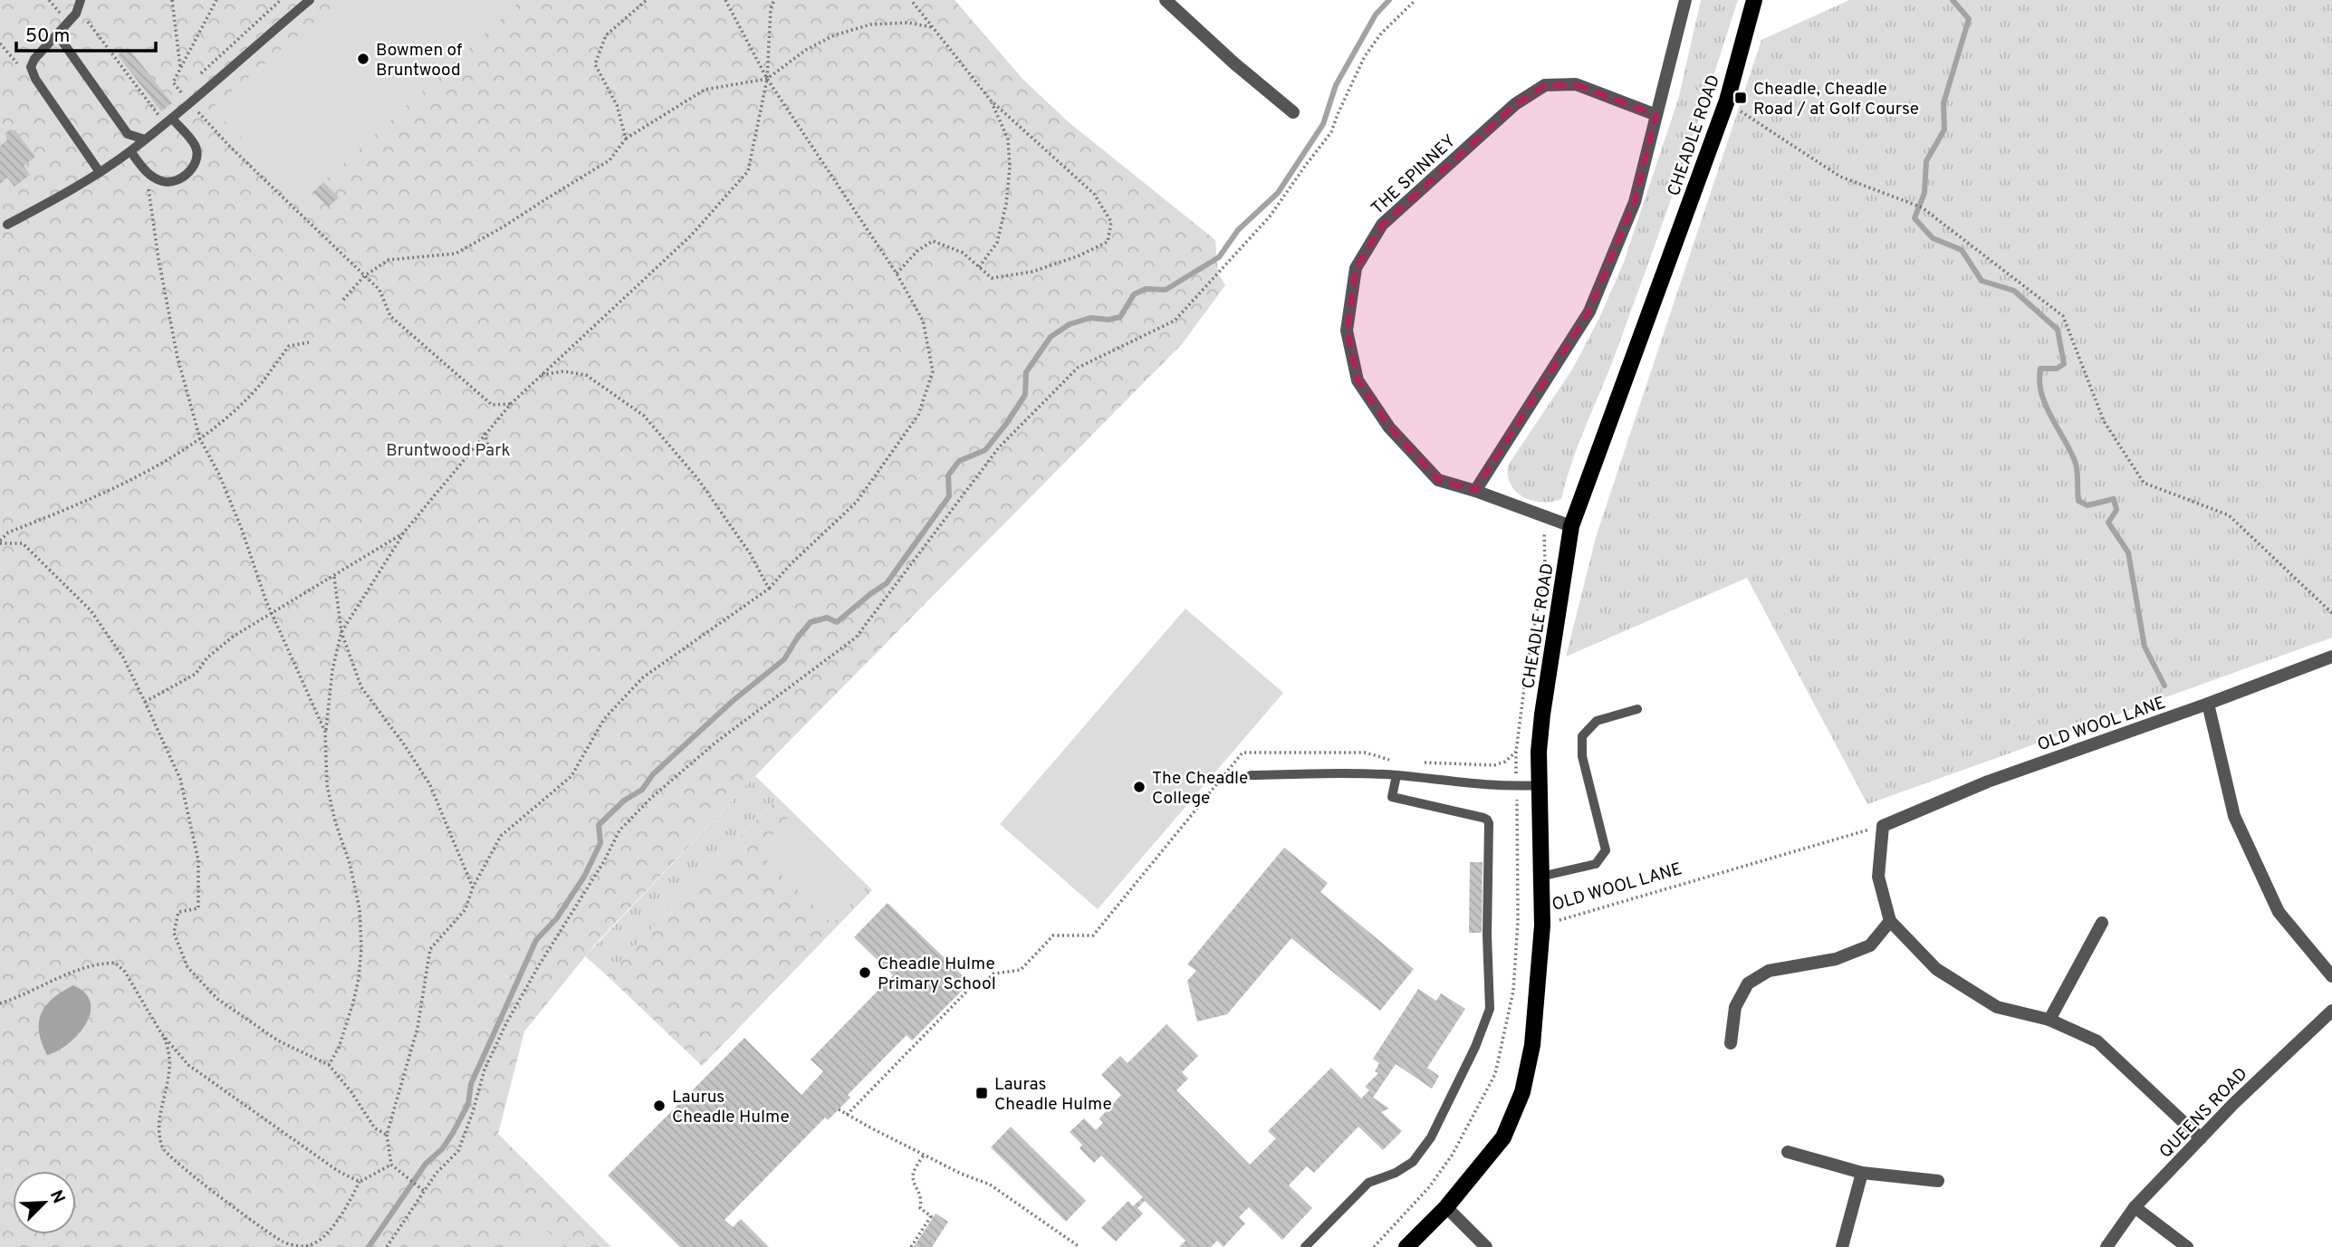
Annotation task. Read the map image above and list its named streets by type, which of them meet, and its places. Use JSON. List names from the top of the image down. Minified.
{"streets":{"main road":["CHEADLE ROAD"],"street":["THE SPINNEY","OLD WOOL LANE","QUEENS ROAD"]},"crossings":[["CHEADLE ROAD","THE SPINNEY"],["CHEADLE ROAD","OLD WOOL LANE"]],"parks":["Bruntwood Park"],"places":{"other":["Bowmen of Bruntwood","The Cheadle College","Cheadle Hulme Primary School","Laurus Cheadle Hulme"],"transit":["Cheadle, Cheadle Road / at Golf Course","Lauras Cheadle Hulme"]},"scale_bar":"50 m","north":"top right"}
